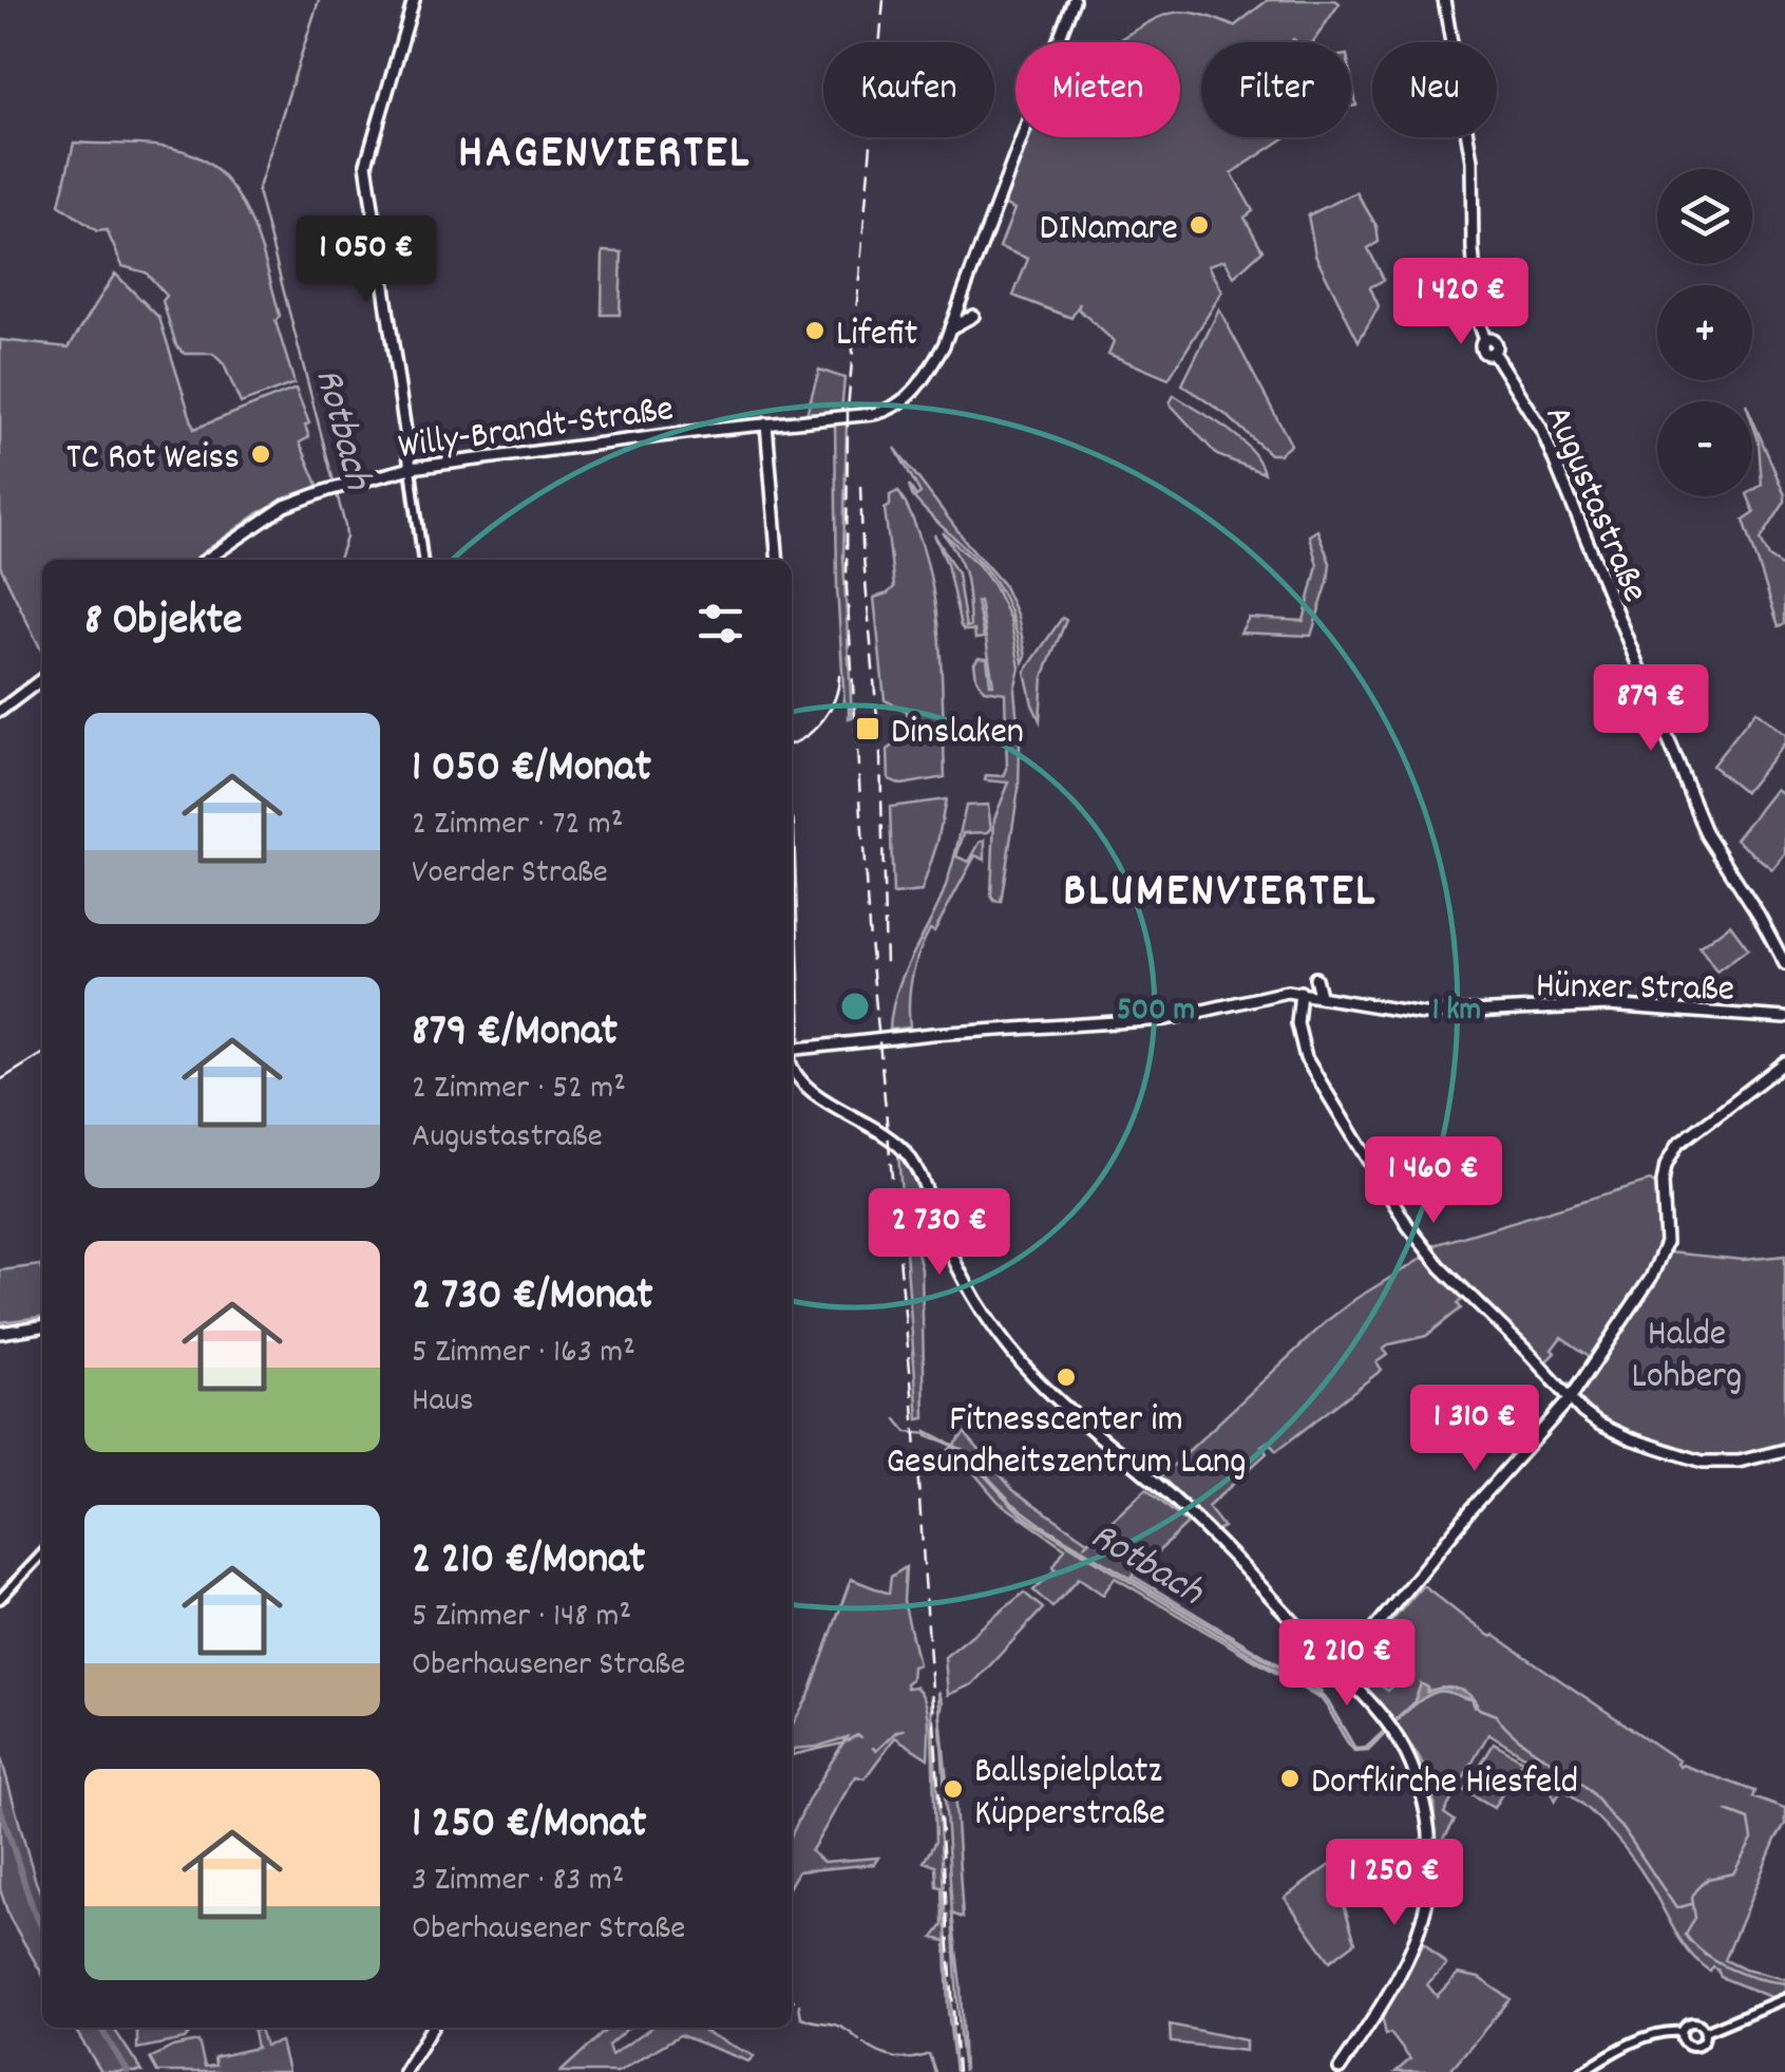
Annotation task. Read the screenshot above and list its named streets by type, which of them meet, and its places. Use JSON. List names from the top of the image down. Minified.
{"streets":{"main road":["Willy-Brandt-Straße","Augustastraße","Hünxer Straße"]},"districts":["HAGENVIERTEL","BLUMENVIERTEL"],"water":["Rotbach"],"parks":["Halde Lohberg"],"places":{"other":["DINamare","Lifefit","TC Rot Weiss","Fitnesscenter im Gesundheitszentrum Lang","Dorfkirche Hiesfeld","Ballspielplatz Küpperstraße"],"transit":["Dinslaken"]},"page":{"chip":["Kaufen","Mieten","Filter","Neu"],"map_buttons":["+","−"],"price":["1 050 €","1 420 €","879 €","1 460 €","2 730 €","1 310 €","2 210 €","1 250 €"],"heading":"8 Objekte","list":[{"name":"1 050 €/Monat","note":"2 Zimmer · 72 m² · Voerder Straße"},{"name":"879 €/Monat","note":"2 Zimmer · 52 m² · Augustastraße"},{"name":"2 730 €/Monat","note":"5 Zimmer · 163 m² · Haus"},{"name":"2 210 €/Monat","note":"5 Zimmer · 148 m² · Oberhausener Straße"},{"name":"1 250 €/Monat","note":"3 Zimmer · 83 m² · Oberhausener Straße"}]},"rings":["500 m","1 km"]}
